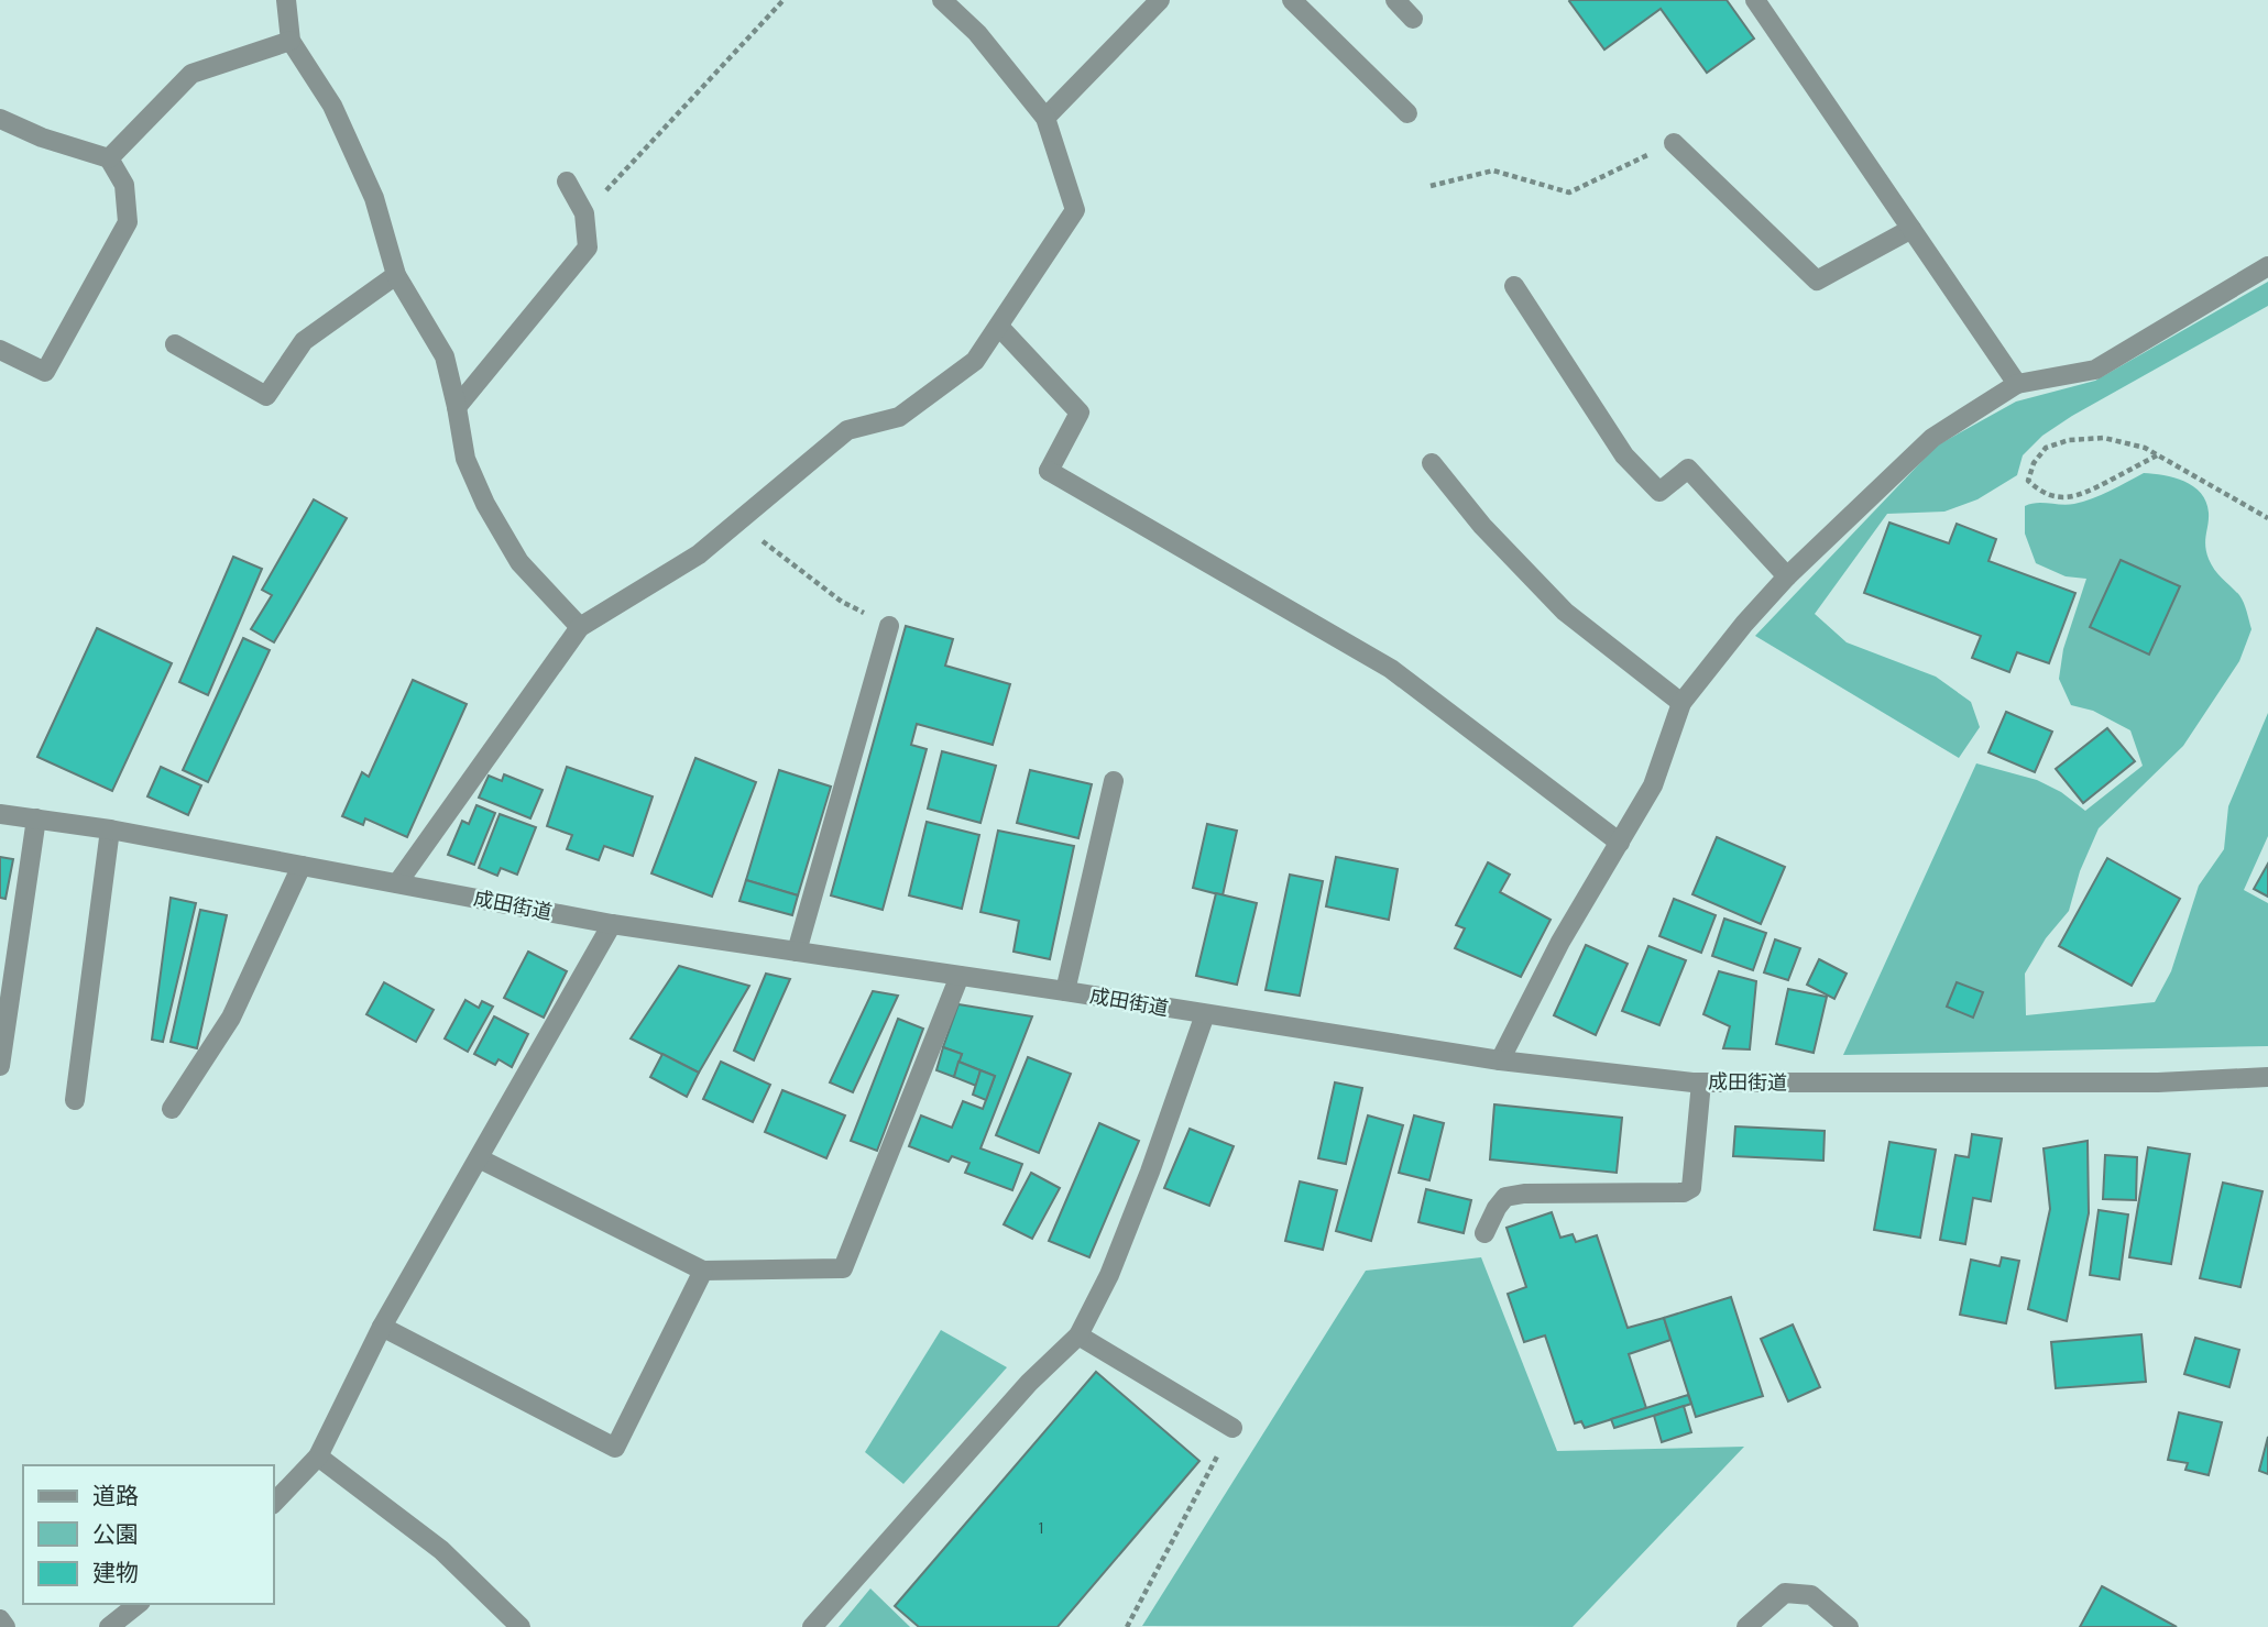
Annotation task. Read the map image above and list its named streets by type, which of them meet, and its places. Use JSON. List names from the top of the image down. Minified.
{"streets":{"street":["成田街道"]},"house_numbers":["1"],"legend":["道路","公園","建物"]}
